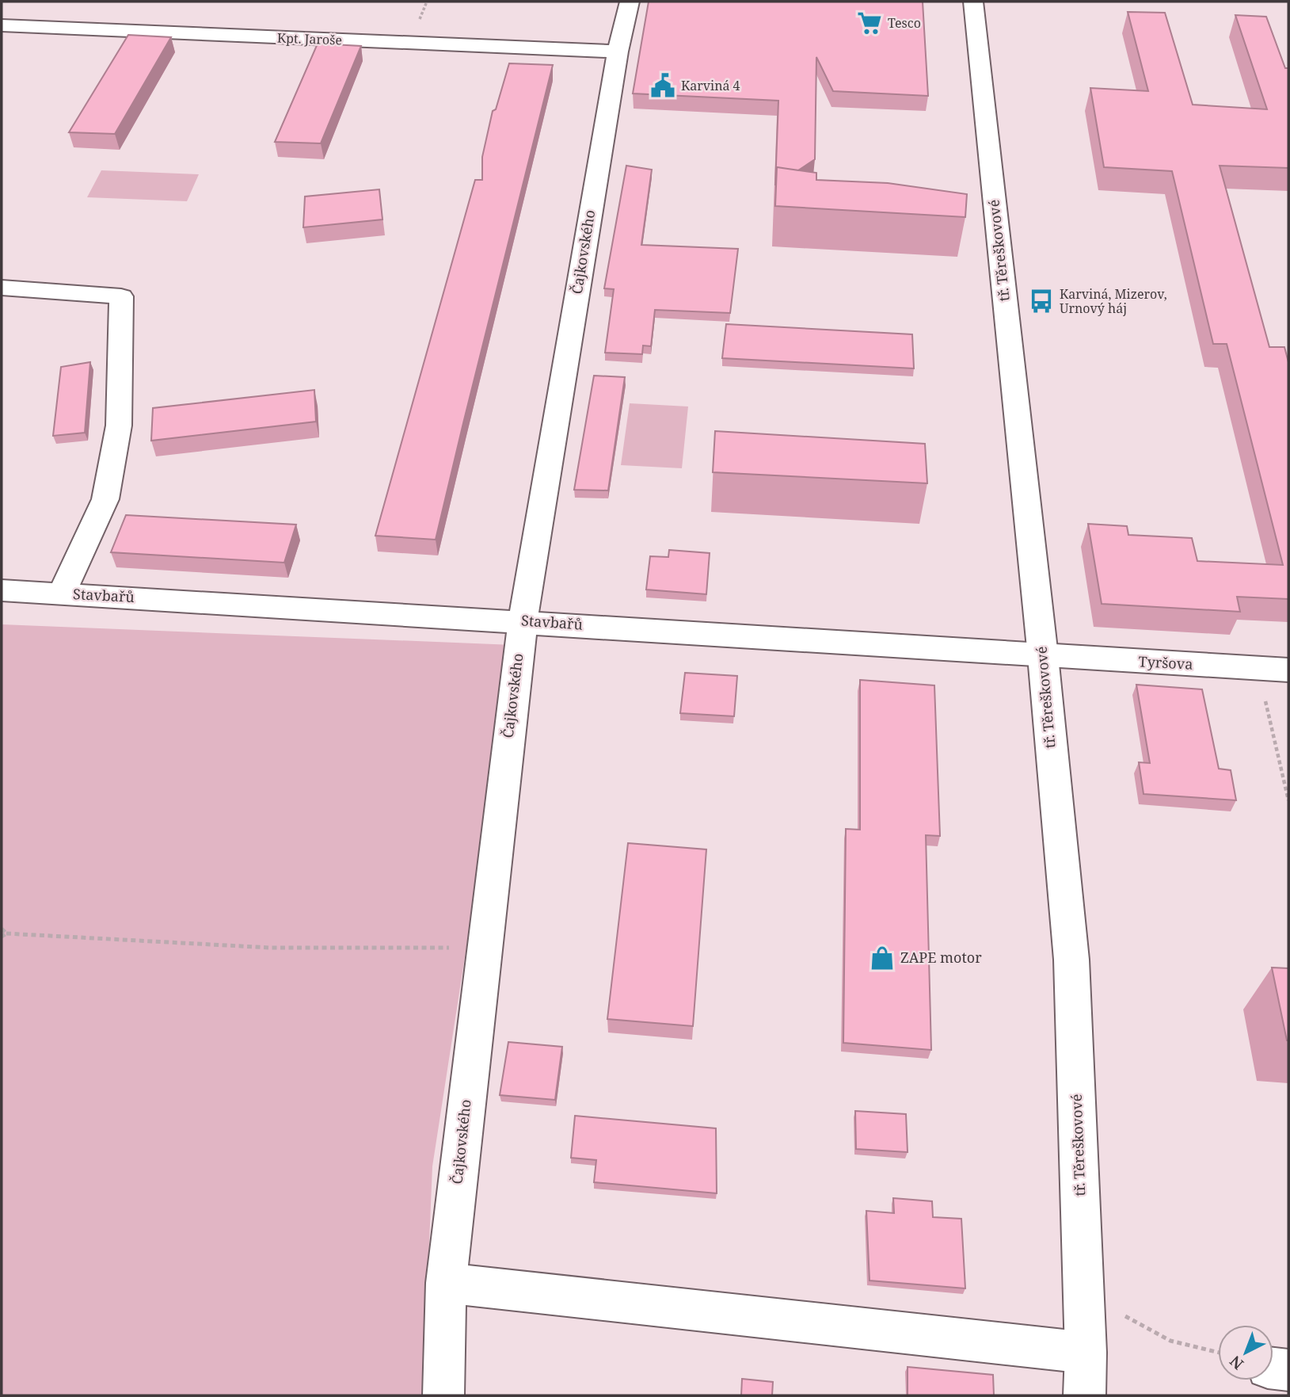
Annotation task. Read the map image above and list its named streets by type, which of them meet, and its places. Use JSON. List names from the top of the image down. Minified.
{"streets":{"street":["Kpt. Jaroše","tř. Těreškovové","Čajkovského","Stavbařů","Tyršova"]},"crossings":[["Kpt. Jaroše","Čajkovského"],["tř. Těreškovové","Stavbařů"],["tř. Těreškovové","Tyršova"],["Čajkovského","Stavbařů"],["Stavbařů","Tyršova"]],"places":{"supermarket":["Tesco"],"public building":["Karviná 4"],"bus stop":["Karviná, Mizerov, Urnový háj"],"shop":["ZAPE motor"]},"north":"bottom left"}
